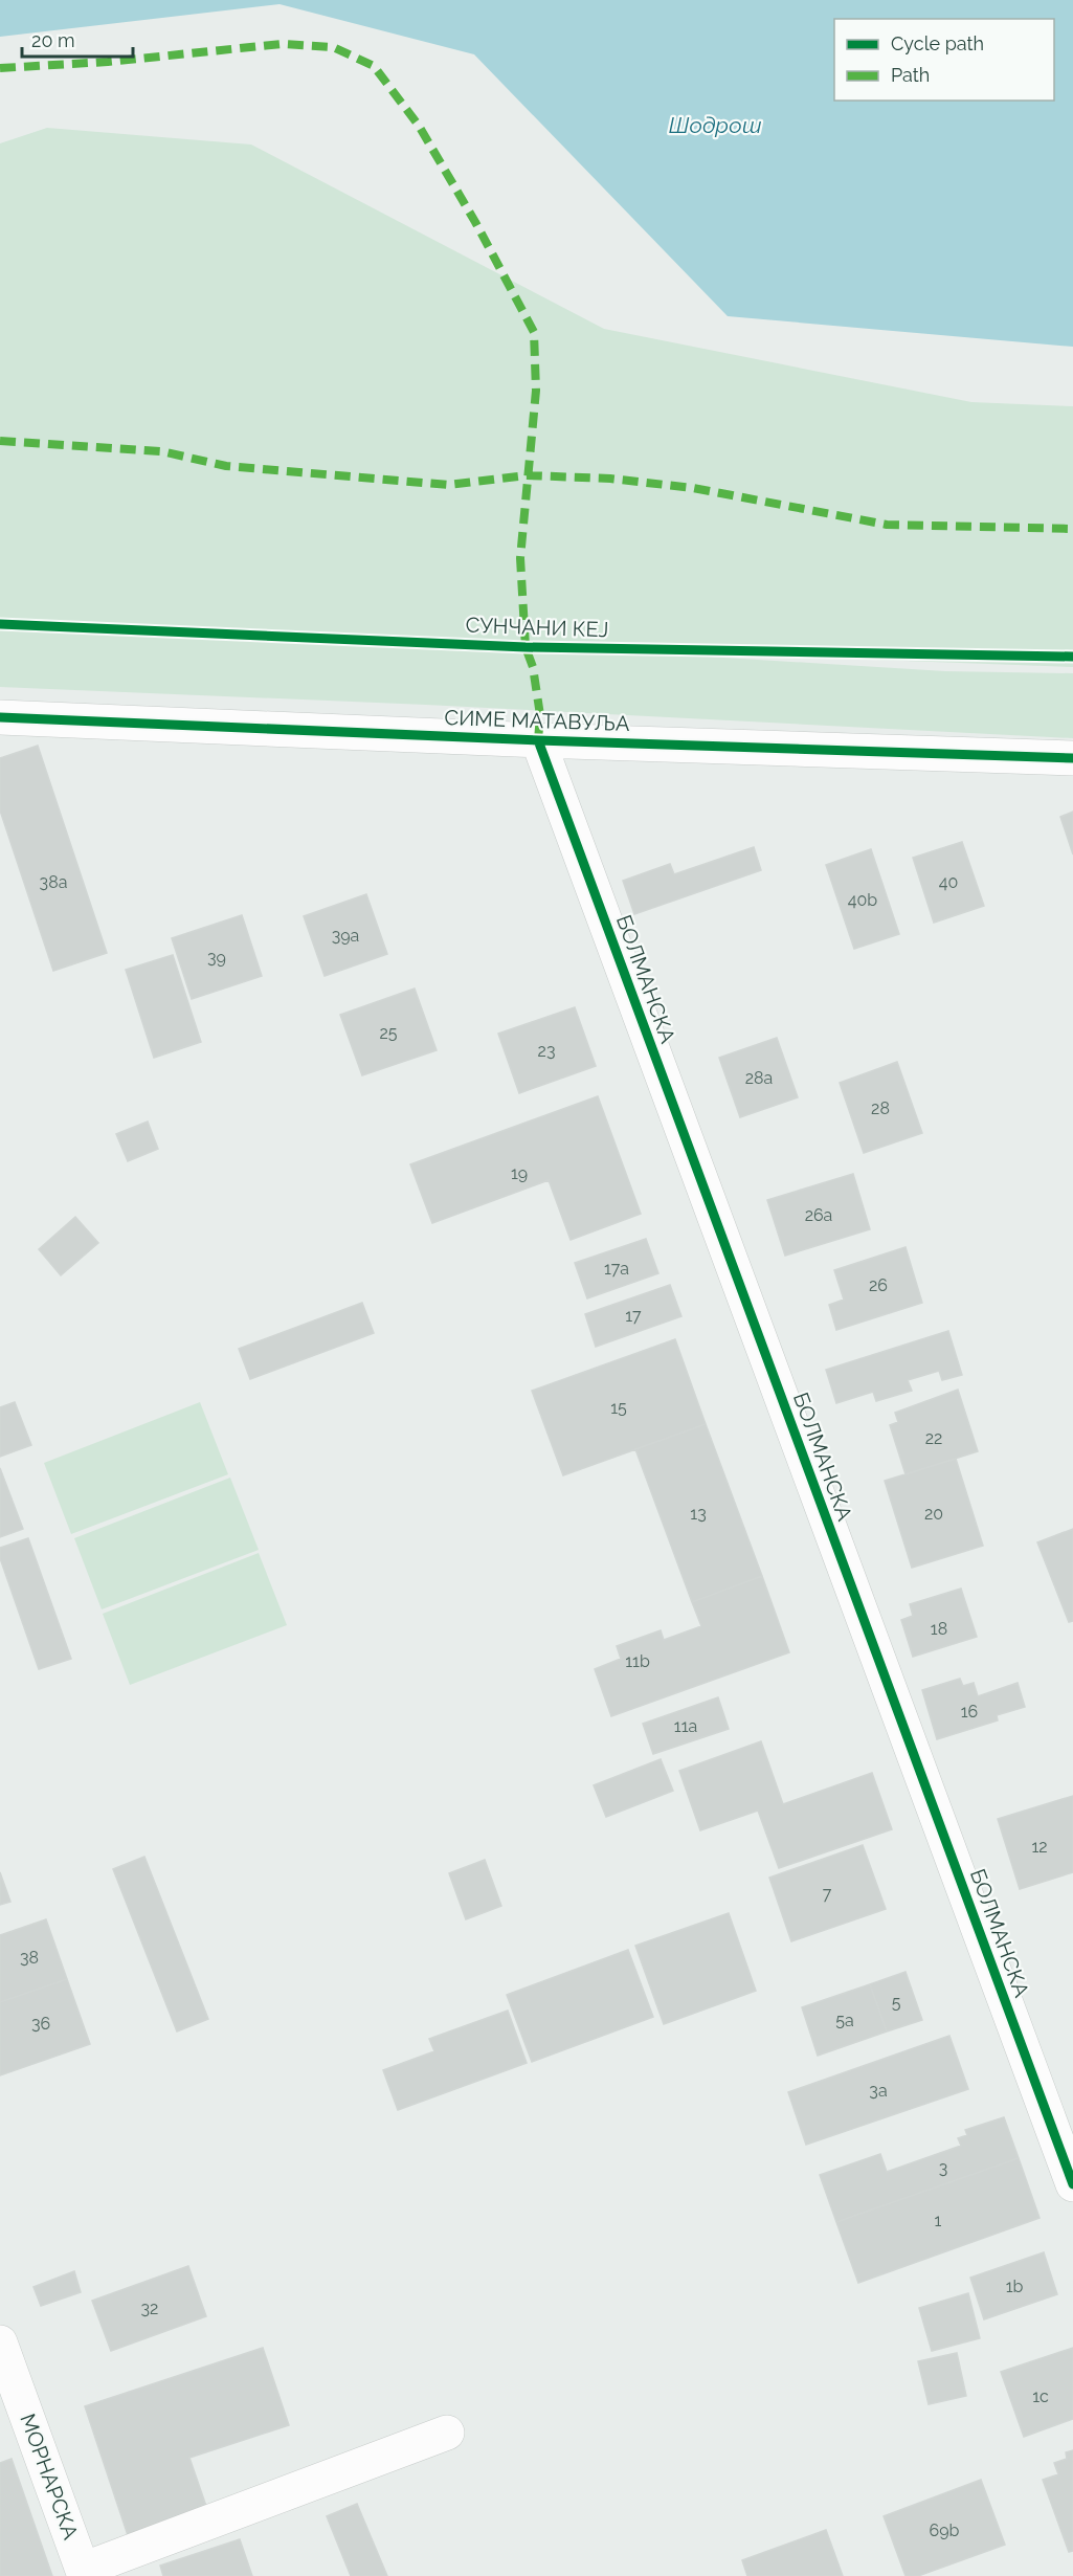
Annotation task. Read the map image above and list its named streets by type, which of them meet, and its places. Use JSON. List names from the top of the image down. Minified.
{"streets":{"street":["СИМЕ МАТАВУЉА","БОЛМАНСКА","МОРНАРСКА"],"cycle path":["СУНЧАНИ КЕЈ"]},"crossings":[["СИМЕ МАТАВУЉА","БОЛМАНСКА"]],"water":["Шодрош"],"house_numbers":["38a","40","40b","39a","39","25","23","28a","28","19","26a","17a","26","17","15","22","13","20","18","11b","16","11a","12","7","38","5","5a","36","3a","3","1","1b","32","1c","69b"],"legend":["Cycle path","Path"],"scale_bar":"20 m"}
